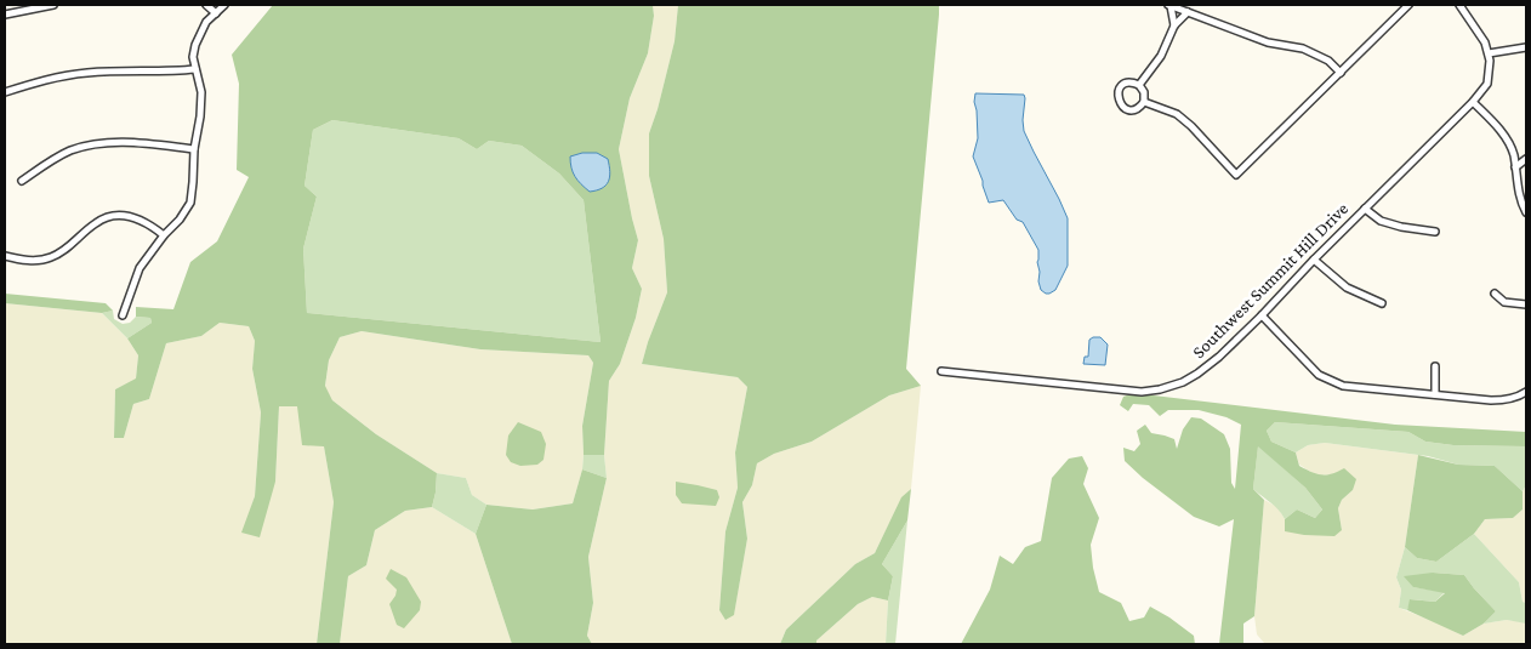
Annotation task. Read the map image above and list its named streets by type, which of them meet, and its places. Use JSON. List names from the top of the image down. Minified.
{"streets":{"street":["Southwest Summit Hill Drive"]}}
